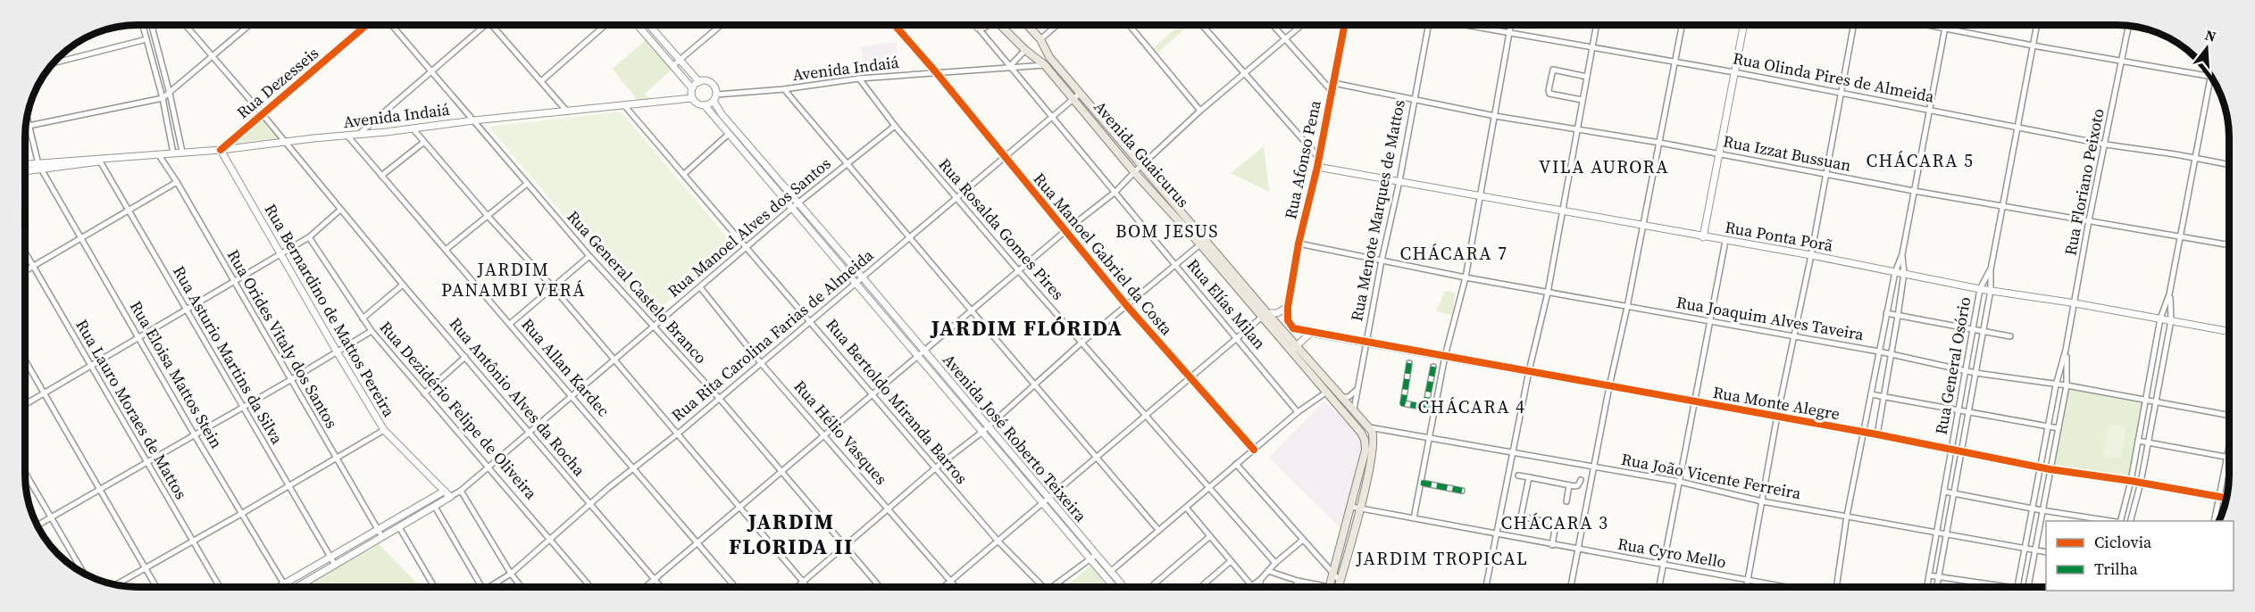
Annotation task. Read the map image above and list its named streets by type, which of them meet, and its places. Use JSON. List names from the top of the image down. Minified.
{"streets":{"main road":["Avenida Guaicurus"],"street":["Avenida Indaiá","Rua Olinda Pires de Almeida","Rua Dezesseis","Rua Izzat Bussuan","Rua Afonso Pena","Rua Floriano Peixoto","Rua Menote Marques de Mattos","Rua Manoel Alves dos Santos","Rua Rosalda Gomes Pires","Rua Ponta Porã","Rua Manoel Gabriel da Costa","Rua General Castelo Branco","Rua Elías Milan","Rua Bernardino de Mattos Pereira","Rua Joaquim Alves Taveira","Rua Rita Carolina Farias de Almeida","Rua Orides Vitaly dos Santos","Rua Asturio Martins da Silva","Rua General Osório","Rua Allan Kardec","Rua Eloisa Mattos Stein","Rua Antônio Alves da Rocha","Rua Bertoldo Miranda Barros","Rua Monte Alegre","Rua Lauro Moraes de Mattos","Rua Dezidério Felipe de Oliveira","Rua Hélio Vasques","Avenida José Roberto Teixeira","Rua João Vicente Ferreira","Rua Cyro Mello"]},"crossings":[["Avenida Indaiá","Rua Dezesseis"],["Avenida Indaiá","Avenida Guaicurus"],["Avenida Indaiá","Rua Rosalda Gomes Pires"],["Avenida Indaiá","Rua Manoel Gabriel da Costa"],["Avenida Indaiá","Rua General Castelo Branco"],["Avenida Indaiá","Rua Elías Milan"],["Avenida Indaiá","Rua Bernardino de Mattos Pereira"],["Avenida Indaiá","Rua Orides Vitaly dos Santos"],["Avenida Indaiá","Rua Asturio Martins da Silva"],["Avenida Indaiá","Rua Allan Kardec"],["Avenida Indaiá","Rua Eloisa Mattos Stein"],["Avenida Indaiá","Rua Antônio Alves da Rocha"],["Avenida Indaiá","Rua Bertoldo Miranda Barros"],["Avenida Indaiá","Avenida José Roberto Teixeira"],["Rua Olinda Pires de Almeida","Rua Floriano Peixoto"],["Rua Olinda Pires de Almeida","Rua General Osório"],["Rua Dezesseis","Rua Bernardino de Mattos Pereira"],["Rua Dezesseis","Rua Antônio Alves da Rocha"],["Rua Izzat Bussuan","Rua Afonso Pena"],["Rua Izzat Bussuan","Rua Floriano Peixoto"],["Rua Izzat Bussuan","Rua Menote Marques de Mattos"],["Rua Izzat Bussuan","Rua General Osório"],["Avenida Guaicurus","Rua Menote Marques de Mattos"],["Avenida Guaicurus","Rua Rita Carolina Farias de Almeida"],["Avenida Guaicurus","Rua João Vicente Ferreira"],["Avenida Guaicurus","Rua Cyro Mello"],["Rua Afonso Pena","Rua Ponta Porã"],["Rua Afonso Pena","Rua Joaquim Alves Taveira"],["Rua Afonso Pena","Rua Monte Alegre"],["Rua Floriano Peixoto","Rua Ponta Porã"],["Rua Floriano Peixoto","Rua Joaquim Alves Taveira"],["Rua Floriano Peixoto","Rua Monte Alegre"],["Rua Floriano Peixoto","Rua João Vicente Ferreira"],["Rua Menote Marques de Mattos","Rua Ponta Porã"],["Rua Menote Marques de Mattos","Rua Joaquim Alves Taveira"],["Rua Menote Marques de Mattos","Rua Monte Alegre"],["Rua Manoel Alves dos Santos","Rua Rosalda Gomes Pires"],["Rua Manoel Alves dos Santos","Rua General Castelo Branco"],["Rua Manoel Alves dos Santos","Rua Bernardino de Mattos Pereira"],["Rua Manoel Alves dos Santos","Rua Allan Kardec"],["Rua Manoel Alves dos Santos","Rua Antônio Alves da Rocha"],["Rua Manoel Alves dos Santos","Rua Bertoldo Miranda Barros"],["Rua Manoel Alves dos Santos","Rua Dezidério Felipe de Oliveira"],["Rua Manoel Alves dos Santos","Rua Hélio Vasques"],["Rua Manoel Alves dos Santos","Avenida José Roberto Teixeira"],["Rua Rosalda Gomes Pires","Rua Rita Carolina Farias de Almeida"],["Rua Ponta Porã","Rua General Osório"],["Rua Manoel Gabriel da Costa","Rua Rita Carolina Farias de Almeida"],["Rua General Castelo Branco","Rua Rita Carolina Farias de Almeida"],["Rua Elías Milan","Rua Rita Carolina Farias de Almeida"],["Rua Joaquim Alves Taveira","Rua General Osório"],["Rua Rita Carolina Farias de Almeida","Rua Allan Kardec"],["Rua Rita Carolina Farias de Almeida","Rua Antônio Alves da Rocha"],["Rua Rita Carolina Farias de Almeida","Rua Bertoldo Miranda Barros"],["Rua Rita Carolina Farias de Almeida","Rua Dezidério Felipe de Oliveira"],["Rua Rita Carolina Farias de Almeida","Rua Hélio Vasques"],["Rua Rita Carolina Farias de Almeida","Avenida José Roberto Teixeira"],["Rua General Osório","Rua Monte Alegre"],["Rua General Osório","Rua João Vicente Ferreira"]],"districts":["CHÁCARA 5","VILA AURORA","BOM JESUS","CHÁCARA 7","JARDIM PANAMBI VERÁ","JARDIM FLÓRIDA","CHÁCARA 4","JARDIM FLORIDA II","CHÁCARA 3","JARDIM TROPICAL"],"legend":["Ciclovia","Trilha"],"north":"top"}
